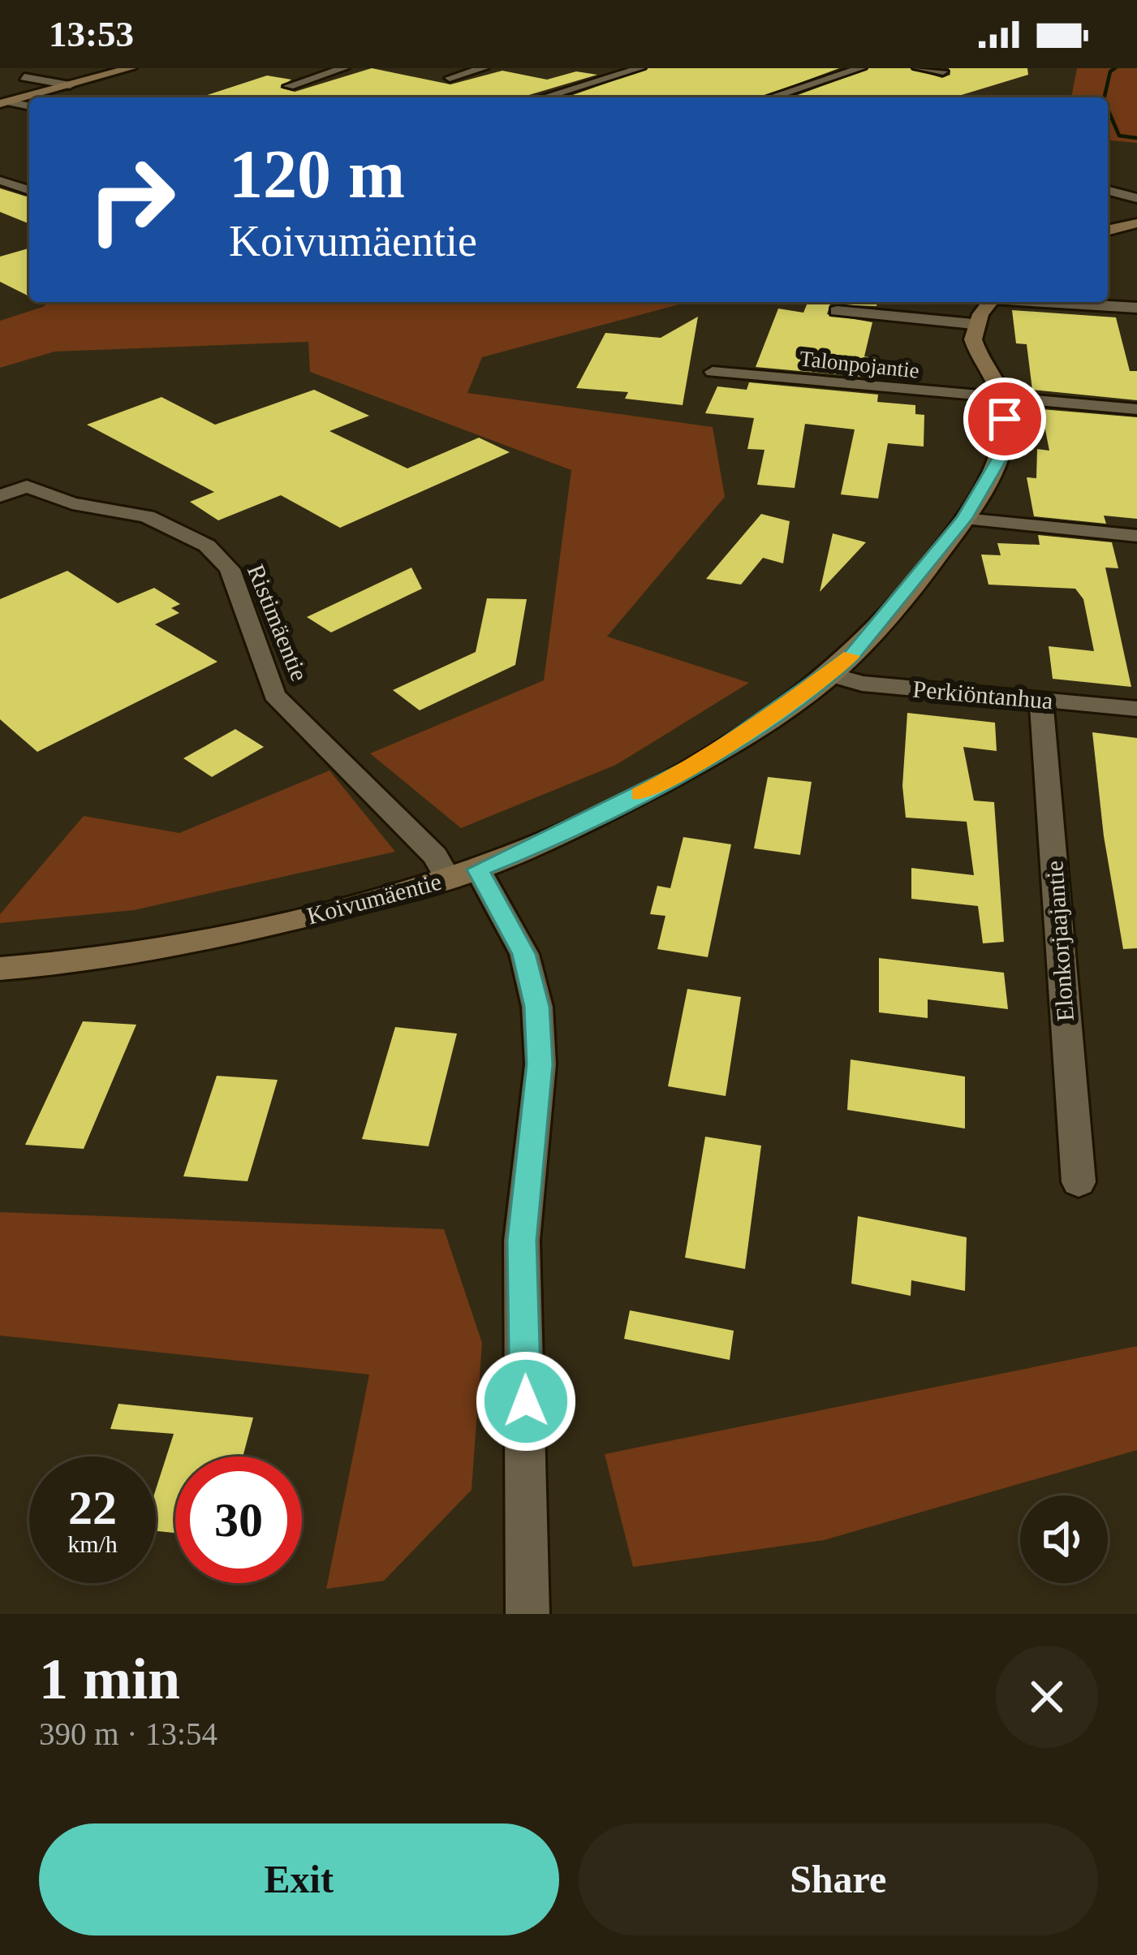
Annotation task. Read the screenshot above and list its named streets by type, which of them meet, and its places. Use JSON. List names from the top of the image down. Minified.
{"streets":{"street":["Talonpojantie","Ristimäentie","Perkiöntanhua","Koivumäentie","Elonkorjaajantie"]},"crossings":[["Talonpojantie","Koivumäentie"],["Ristimäentie","Koivumäentie"],["Perkiöntanhua","Koivumäentie"],["Perkiöntanhua","Elonkorjaajantie"]],"page":{"status":"13:53","turn":["120 m","Koivumäentie"],"speed":"22 km/h","limit":"30","heading":["1 min","390 m · 13:54"],"buttons":["Exit","Share"]}}
